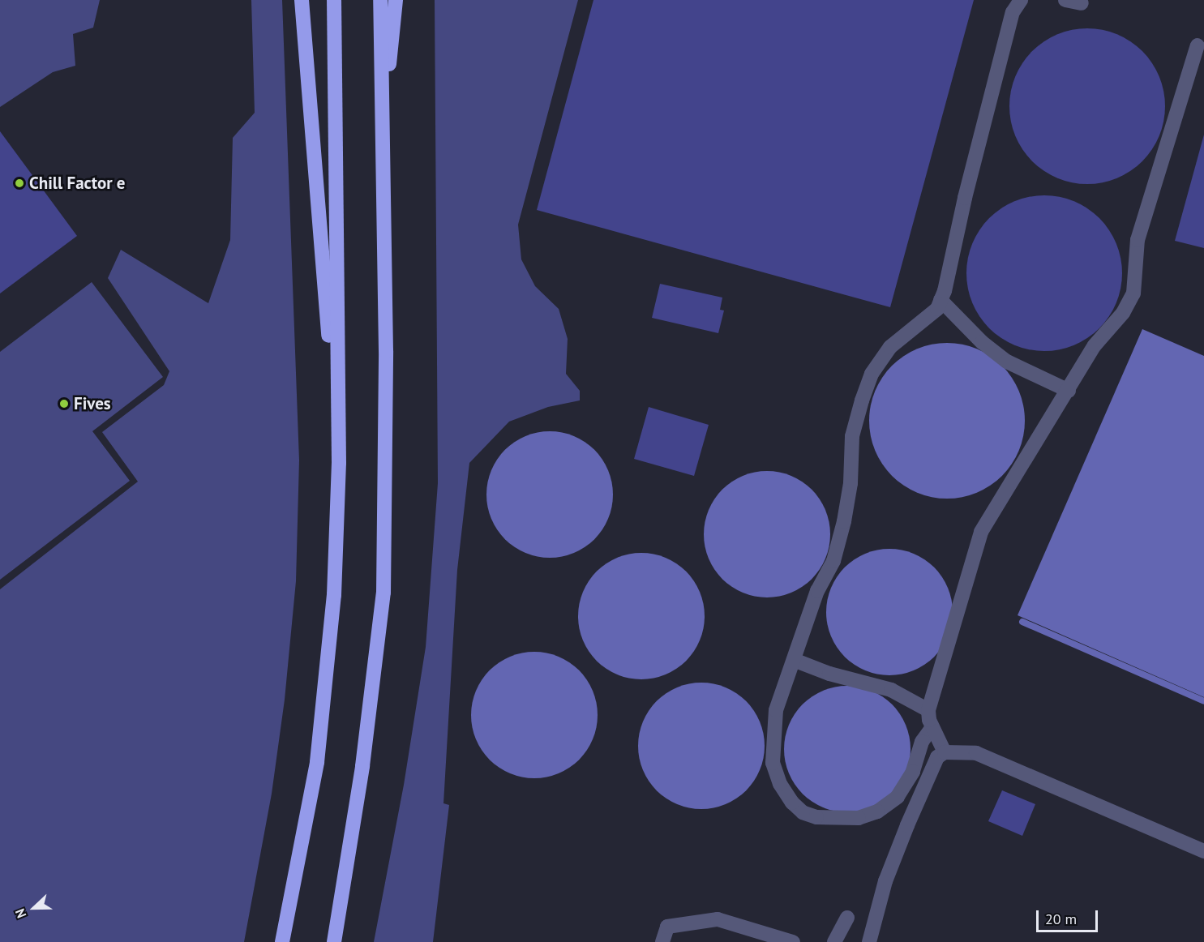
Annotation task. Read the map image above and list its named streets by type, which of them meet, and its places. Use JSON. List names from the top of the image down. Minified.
{"places":["Chill Factor e","Fives"],"scale_bar":"20 m","north":"left"}
